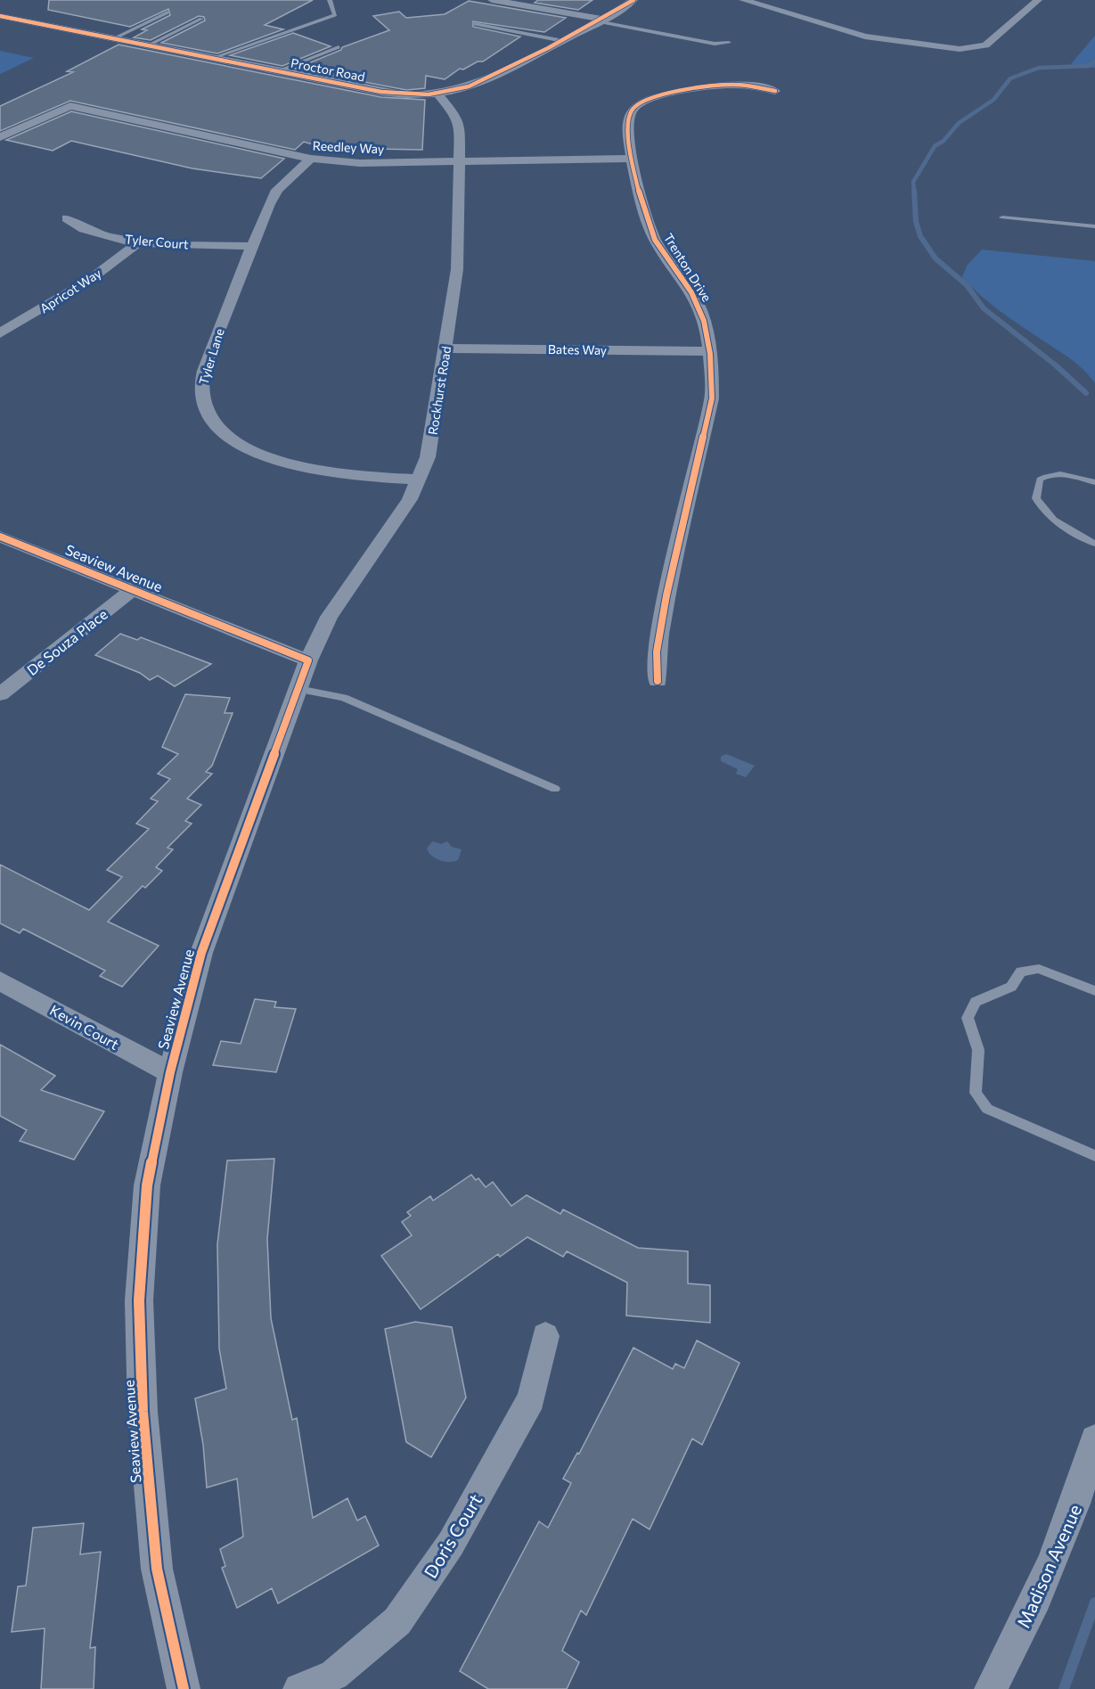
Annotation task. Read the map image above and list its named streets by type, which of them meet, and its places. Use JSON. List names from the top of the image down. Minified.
{"streets":{"street":["Proctor Road","Reedley Way","Tyler Court","Trenton Drive","Apricot Way","Bates Way","Tyler Lane","Rockhurst Road","Seaview Avenue","De Souza Place","Kevin Court","Doris Court","Madison Avenue"]},"crossings":[["Proctor Road","Rockhurst Road"],["Reedley Way","Trenton Drive"],["Reedley Way","Tyler Lane"],["Reedley Way","Rockhurst Road"],["Tyler Court","Apricot Way"],["Tyler Court","Tyler Lane"],["Trenton Drive","Bates Way"],["Bates Way","Rockhurst Road"],["Tyler Lane","Rockhurst Road"],["Rockhurst Road","Seaview Avenue"],["Seaview Avenue","De Souza Place"],["Seaview Avenue","Kevin Court"]]}
